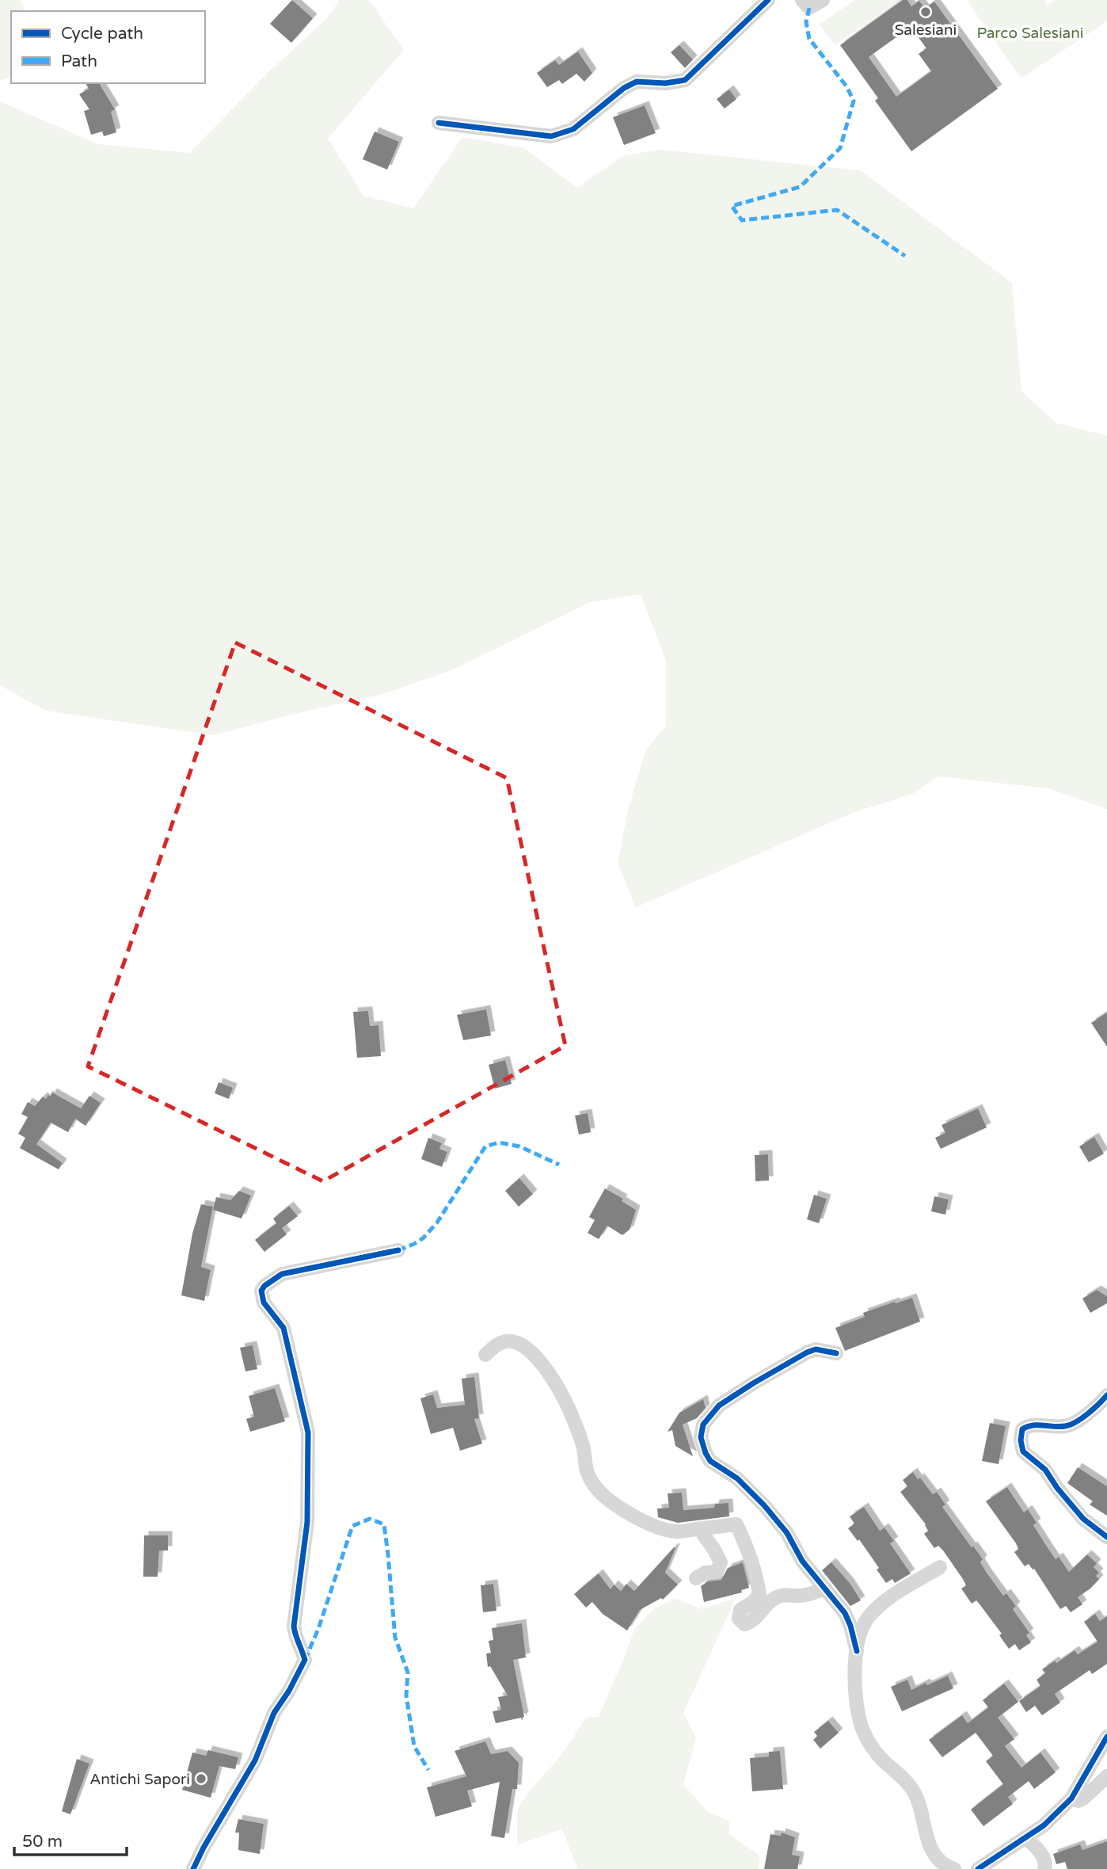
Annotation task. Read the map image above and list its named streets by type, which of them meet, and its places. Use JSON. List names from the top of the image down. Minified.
{"parks":["Parco Salesiani"],"places":["Salesiani","Antichi Sapori"],"legend":["Cycle path","Path"],"scale_bar":"50 m"}
